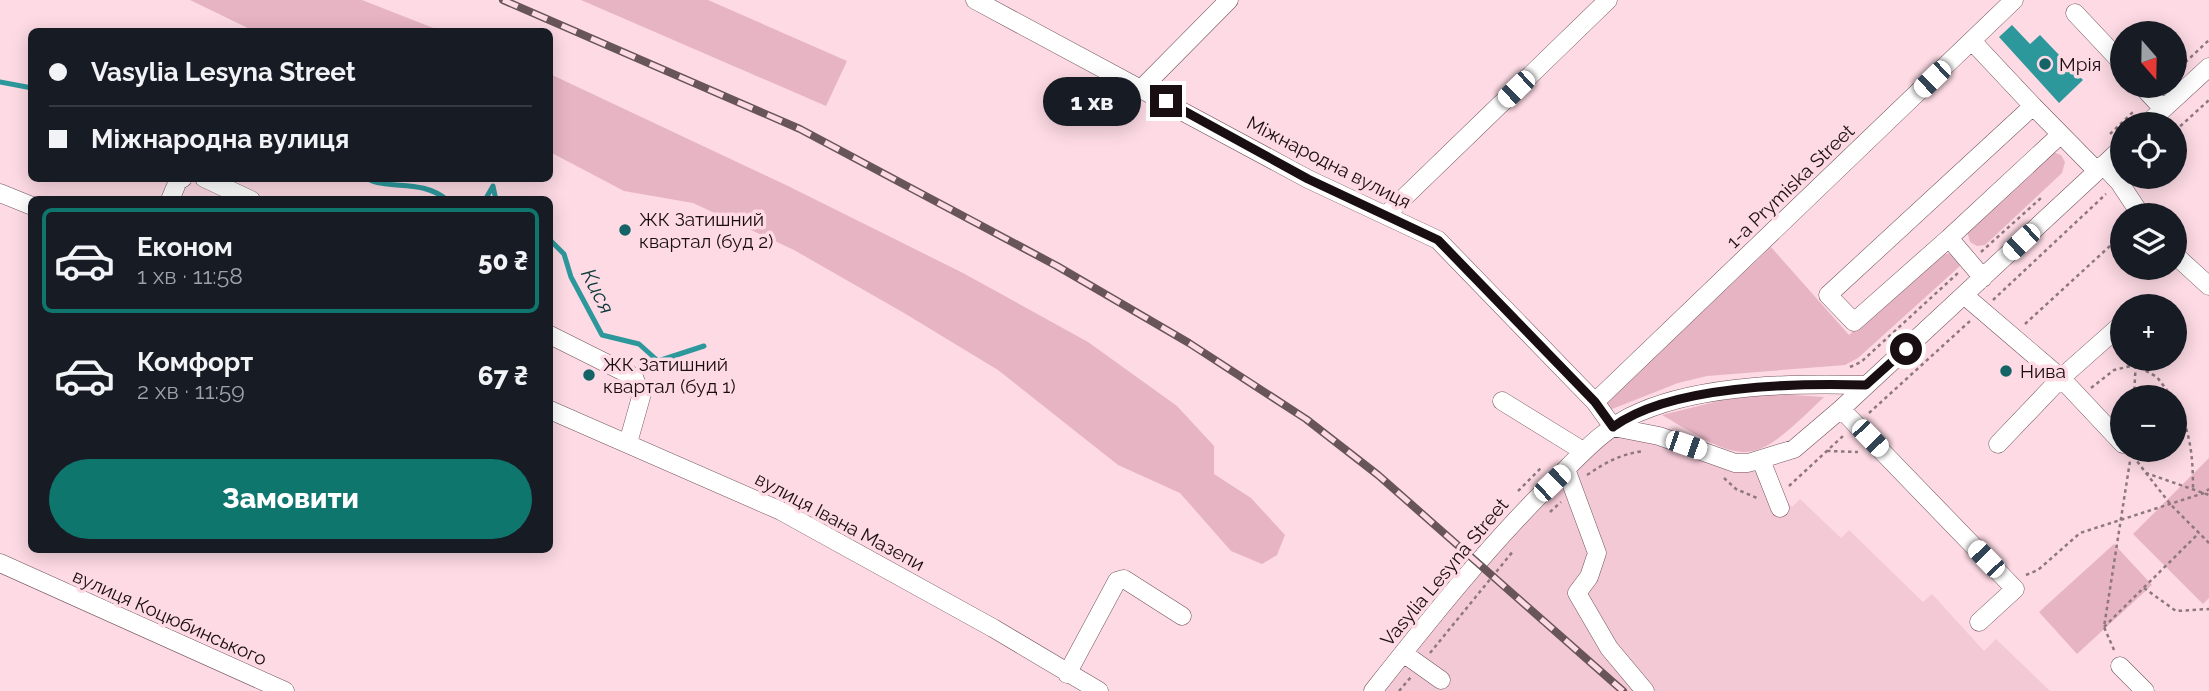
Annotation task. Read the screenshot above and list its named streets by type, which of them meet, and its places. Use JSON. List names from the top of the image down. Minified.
{"streets":{"street":["Міжнародна вулиця","1-a Prymiska Street","вулиця Івана Мазепи","Vasylia Lesyna Street","вулиця Коцюбинського"]},"crossings":[["Міжнародна вулиця","1-a Prymiska Street"],["Міжнародна вулиця","Vasylia Lesyna Street"]],"water":["Кися"],"places":["Мрія","ЖК Затишний квартал (буд 2)","Нива","ЖК Затишний квартал (буд 1)"],"north":"bottom","page":{"map_buttons":["+","−"],"banner":["Vasylia Lesyna Street","Міжнародна вулиця"],"bubble":"1 хв","list":[{"name":"Економ","note":"1 хв · 11:58","value":"50 ₴"},{"name":"Комфорт","note":"2 хв · 11:59","value":"67 ₴"}],"buttons":"Замовити"}}
